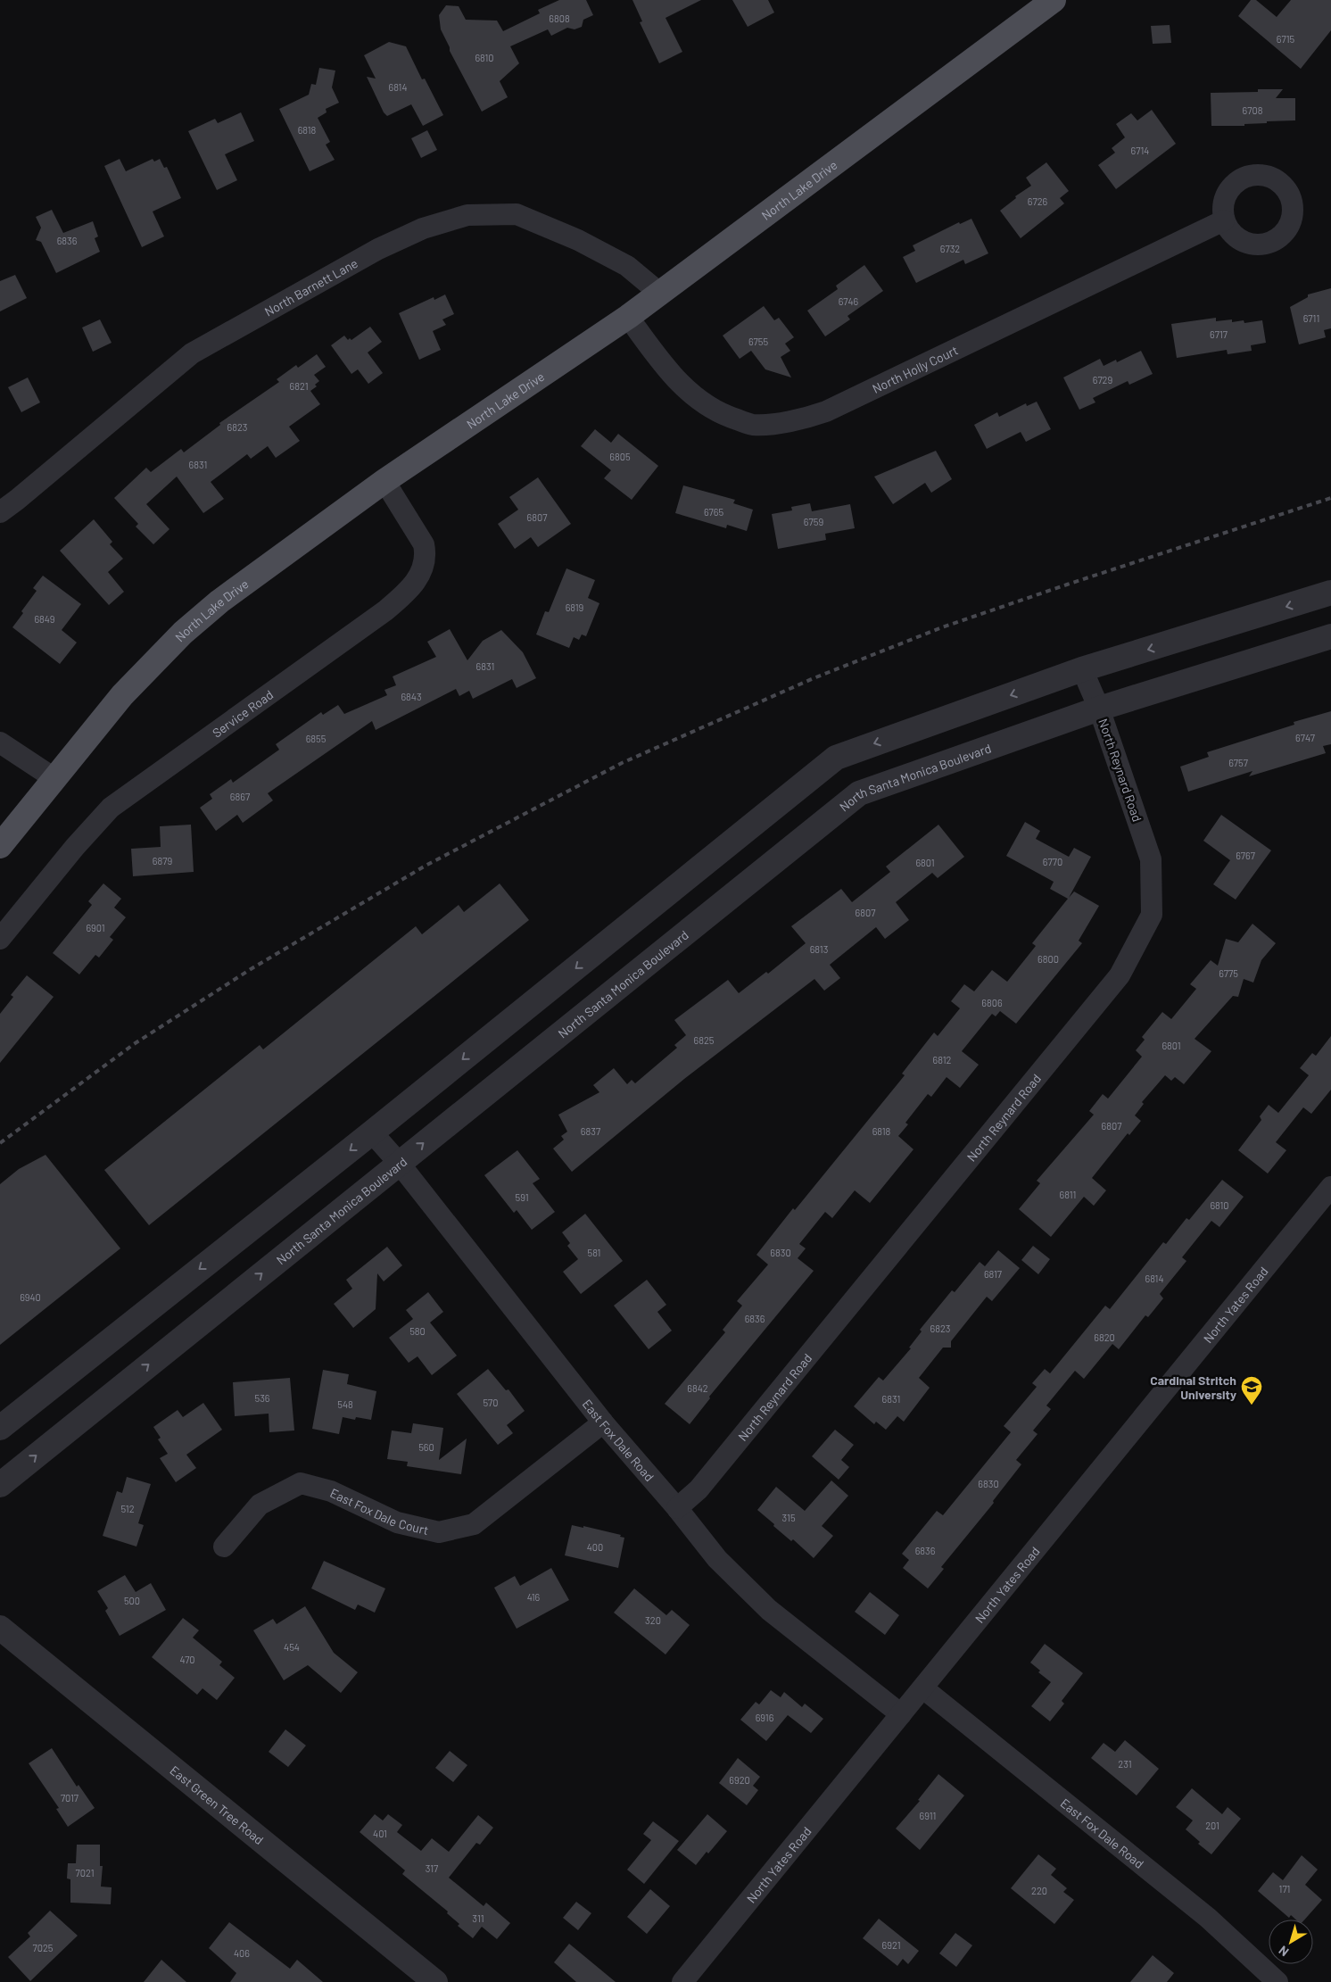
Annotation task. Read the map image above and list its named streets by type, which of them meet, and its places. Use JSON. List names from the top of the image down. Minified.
{"streets":{"main road":["North Lake Drive"],"street":["North Barnett Lane","North Holly Court","Service Road","North Reynard Road","North Santa Monica Boulevard","North Yates Road","East Fox Dale Road","East Fox Dale Court","East Green Tree Road"]},"crossings":[["North Lake Drive","North Barnett Lane"],["North Lake Drive","North Holly Court"],["North Lake Drive","Service Road"],["North Reynard Road","North Santa Monica Boulevard"],["North Reynard Road","East Fox Dale Road"],["North Santa Monica Boulevard","East Fox Dale Road"],["North Yates Road","East Fox Dale Road"],["East Fox Dale Road","East Fox Dale Court"]],"places":{"school or university":["Cardinal Stritch University"]},"house_numbers":["6808","6715","6810","6814","6708","6818","6714","6726","6836","6732","6746","6711","6717","6755","6729","6821","6823","6805","6831","6765","6807","6759","6819","6849","6831","6843","6747","6855","6757","6867","6767","6879","6770","6801","6807","6901","6813","6800","6775","6806","6825","6801","6812","6807","6837","6818","6811","591","6810","581","6830","6817","6814","6940","6836","6823","580","6820","6842","536","6831","570","548","560","6830","512","315","400","6836","416","500","320","454","470","6916","231","6920","7017","6911","201","401","317","7021","171","220","311","6921","7025","406"],"north":"bottom left"}
